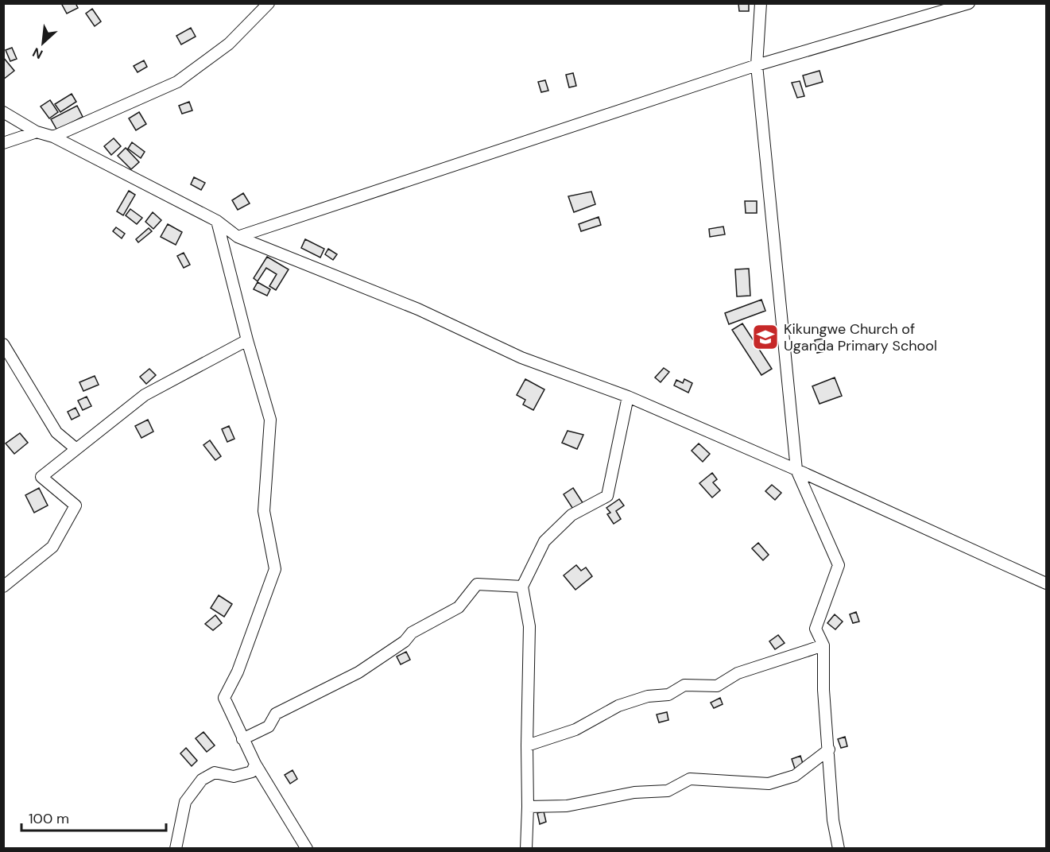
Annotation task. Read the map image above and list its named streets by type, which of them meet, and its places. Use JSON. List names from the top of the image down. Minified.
{"places":{"school or university":["Kikungwe Church of Uganda Primary School"]},"scale_bar":"100 m","north":"bottom left"}
